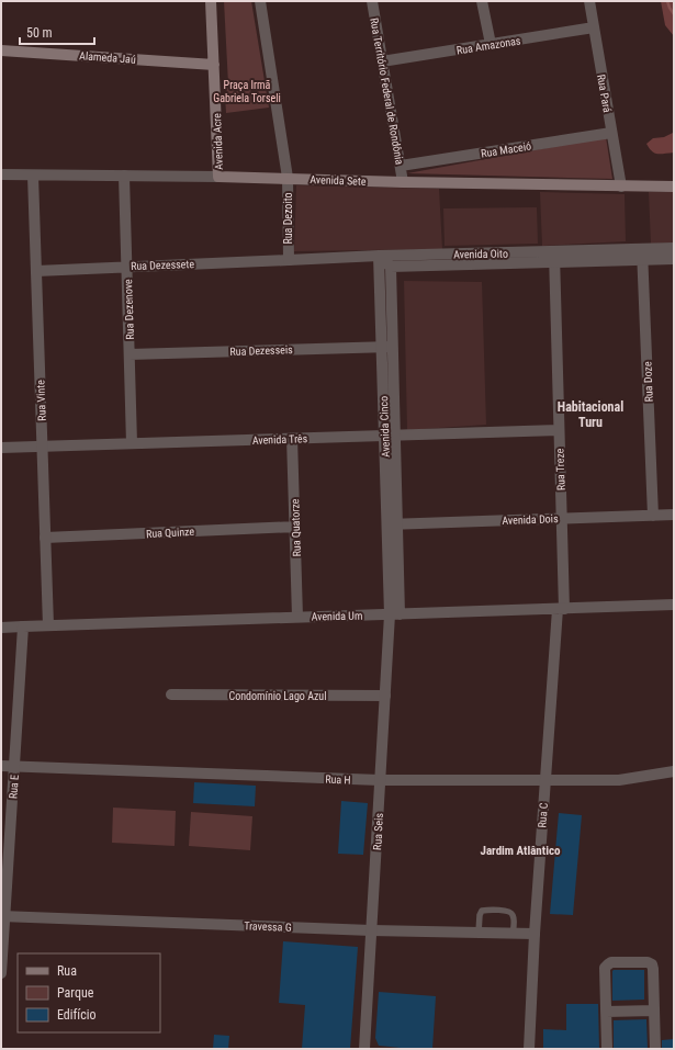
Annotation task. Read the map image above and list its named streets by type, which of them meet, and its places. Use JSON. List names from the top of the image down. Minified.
{"streets":{"main road":["Alameda Jaú","Avenida Acre","Avenida Sete"],"street":["Rua Amazonas","Rua Território Federal de Rondônia","Rua Pará","Rua Maceió","Rua Dezoito","Avenida Oito","Rua Dezessete","Rua Dezenove","Rua Dezesseis","Rua Doze","Rua Vinte","Avenida Cinco","Avenida Três","Rua Treze","Avenida Dois","Rua Quatorze","Rua Quinze","Avenida Um","Condomínio Lago Azul","Rua H","Rua E","Rua C","Rua Seis","Travessa G"]},"crossings":[["Rua Amazonas","Rua Território Federal de Rondônia"],["Rua Amazonas","Rua Pará"],["Alameda Jaú","Avenida Acre"],["Rua Território Federal de Rondônia","Rua Maceió"],["Rua Território Federal de Rondônia","Avenida Sete"],["Rua Pará","Rua Maceió"],["Rua Pará","Avenida Sete"],["Avenida Acre","Avenida Sete"],["Avenida Sete","Rua Dezoito"],["Avenida Sete","Rua Dezenove"],["Avenida Sete","Rua Vinte"],["Rua Dezoito","Avenida Oito"],["Rua Dezoito","Rua Dezessete"],["Avenida Oito","Rua Dezessete"],["Avenida Oito","Rua Doze"],["Avenida Oito","Avenida Cinco"],["Avenida Oito","Rua Treze"],["Rua Dezessete","Rua Dezenove"],["Rua Dezessete","Rua Vinte"],["Rua Dezenove","Rua Dezesseis"],["Rua Dezenove","Avenida Três"],["Rua Dezesseis","Avenida Cinco"],["Rua Doze","Avenida Dois"],["Rua Vinte","Avenida Três"],["Rua Vinte","Rua Quinze"],["Rua Vinte","Avenida Um"],["Avenida Cinco","Avenida Três"],["Avenida Cinco","Avenida Dois"],["Avenida Cinco","Avenida Um"],["Avenida Cinco","Rua Seis"],["Avenida Três","Rua Treze"],["Avenida Três","Rua Quatorze"],["Rua Treze","Avenida Dois"],["Rua Treze","Avenida Um"],["Rua Treze","Rua C"],["Rua Quatorze","Rua Quinze"],["Rua Quatorze","Avenida Um"],["Avenida Um","Rua E"],["Avenida Um","Rua C"],["Avenida Um","Rua Seis"],["Condomínio Lago Azul","Rua Seis"],["Rua H","Rua E"],["Rua H","Rua C"],["Rua H","Rua Seis"],["Rua E","Travessa G"],["Rua C","Travessa G"],["Rua Seis","Travessa G"]],"districts":["Habitacional Turu","Jardim Atlântico"],"parks":["Praça Irmã Gabriela Torseli"],"legend":["Rua","Parque","Edifício"],"scale_bar":"50 m"}
